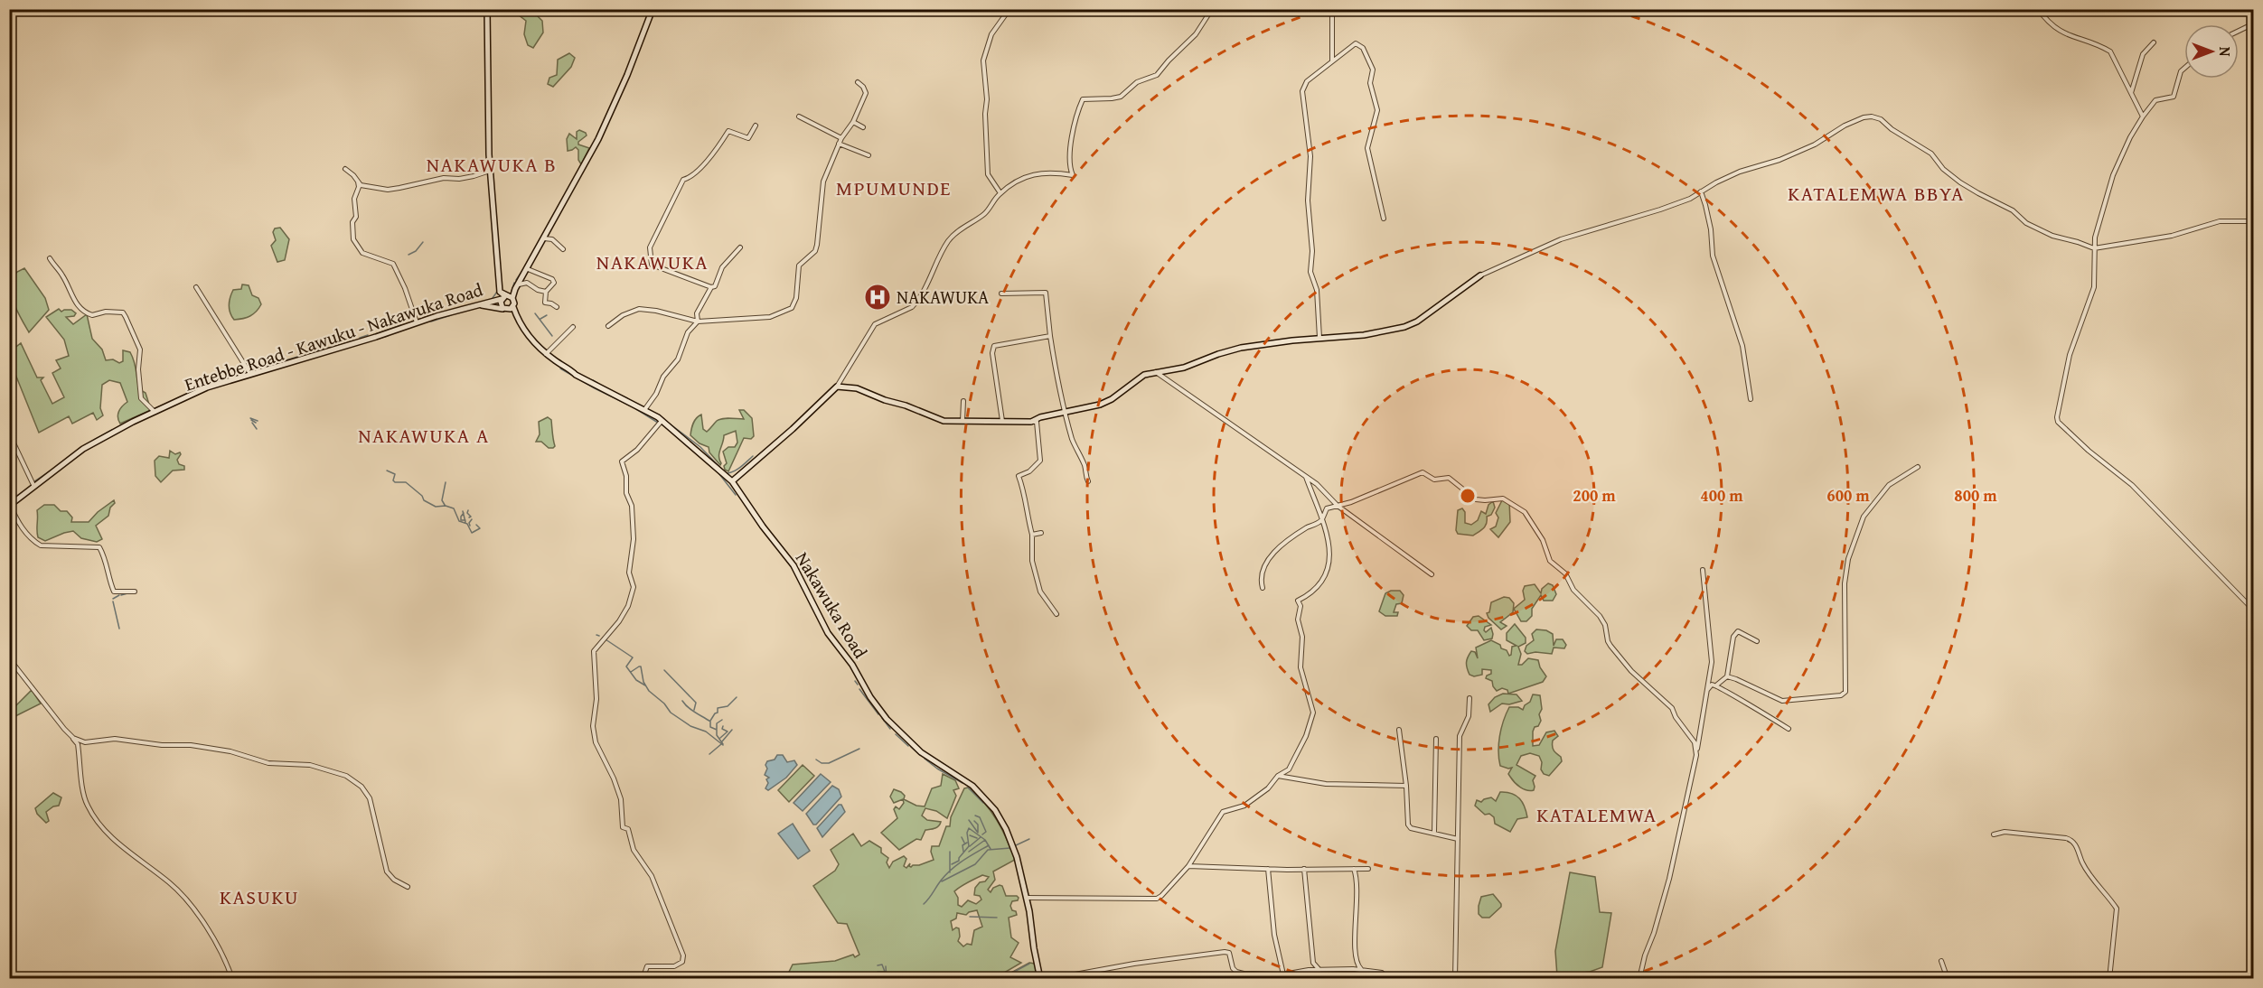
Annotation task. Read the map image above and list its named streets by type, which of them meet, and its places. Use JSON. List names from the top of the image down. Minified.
{"streets":{"main road":["Entebbe Road - Kawuku - Nakawuka Road","Nakawuka Road"]},"districts":["NAKAWUKA B","MPUMUNDE","KATALEMWA BBYA","NAKAWUKA","NAKAWUKA A","KATALEMWA","KASUKU"],"places":{"hospital":["NAKAWUKA"]},"north":"right","rings":["200 m","400 m","600 m","800 m"]}
